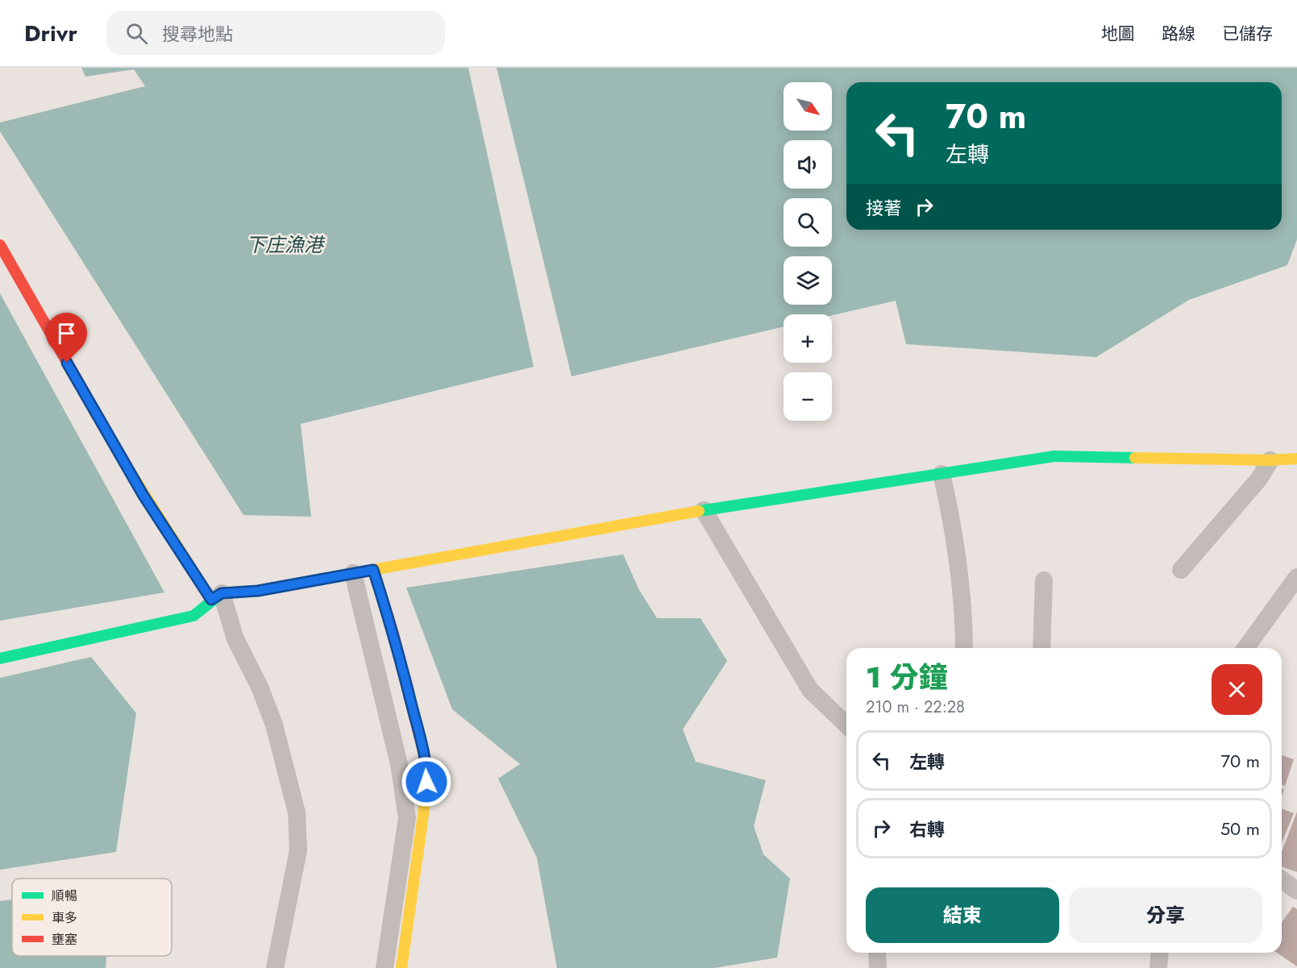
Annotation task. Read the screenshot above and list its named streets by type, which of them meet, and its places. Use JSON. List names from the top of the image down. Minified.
{"water":["下庄漁港"],"legend":["順暢","車多","壅塞"],"north":"bottom right","page":{"header":"Drivr","search":"搜尋地點","nav":["地圖","路線","已儲存"],"map_buttons":["+","−"],"turn":["70 m","左轉"],"then":"接著","heading":["1 分鐘","210 m · 22:28"],"list":[{"name":"左轉","value":"70 m"},{"name":"右轉","value":"50 m"}],"buttons":["結束","分享"]}}
